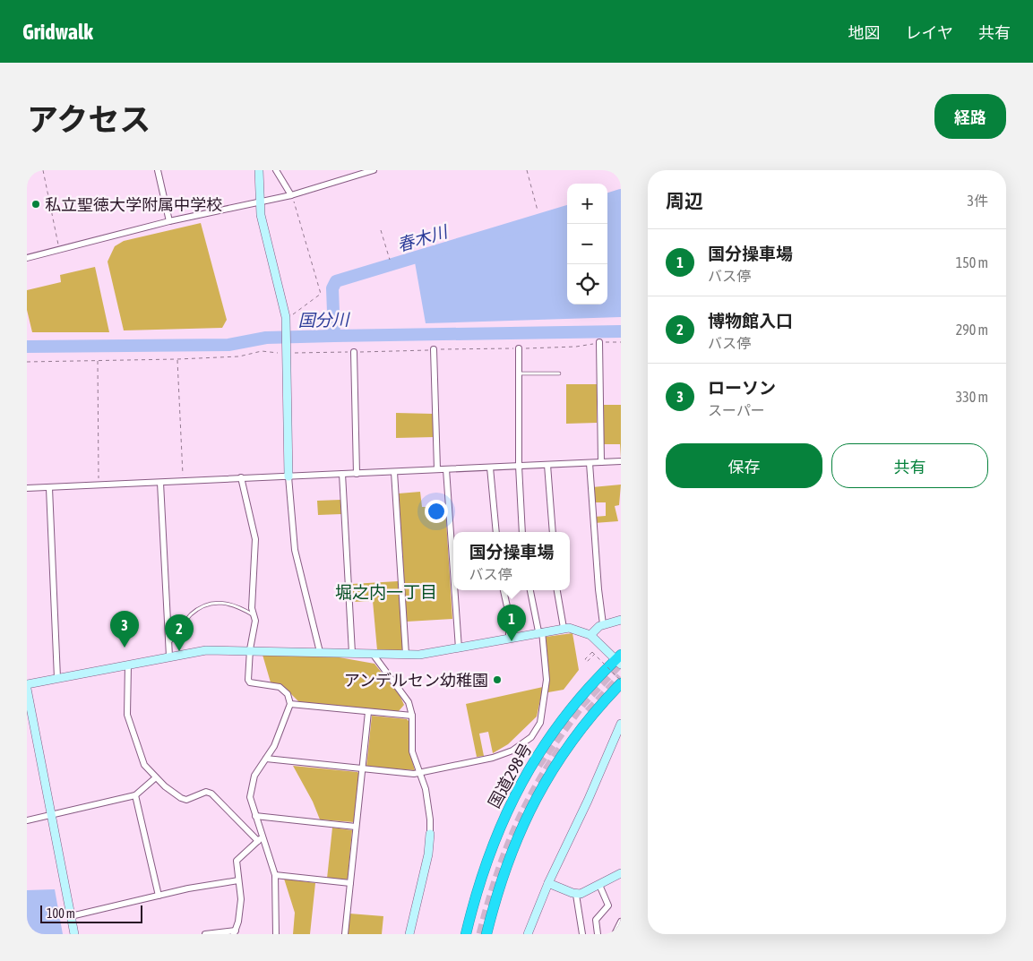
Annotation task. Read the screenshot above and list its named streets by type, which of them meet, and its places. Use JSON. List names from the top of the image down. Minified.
{"streets":{"highway":["国道298号"]},"districts":["堀之内一丁目"],"water":["春木川","国分川"],"places":["私立聖徳大学附属中学校","アンデルセン幼稚園"],"scale_bar":"100 m","page":{"header":"Gridwalk","nav":["地図","レイヤ","共有"],"title":"アクセス","buttons":["経路",["保存","共有"]],"heading":["周辺","3件"],"map_buttons":["+","−"],"list":[{"mark":"1","name":"国分操車場","note":"バス停","value":"150 m"},{"mark":"2","name":"博物館入口","note":"バス停","value":"290 m"},{"mark":"3","name":"ローソン","note":"スーパー","value":"330 m"}],"popup":["国分操車場","バス停"],"pins":["1","3","2"],"scale":"100 m"}}
